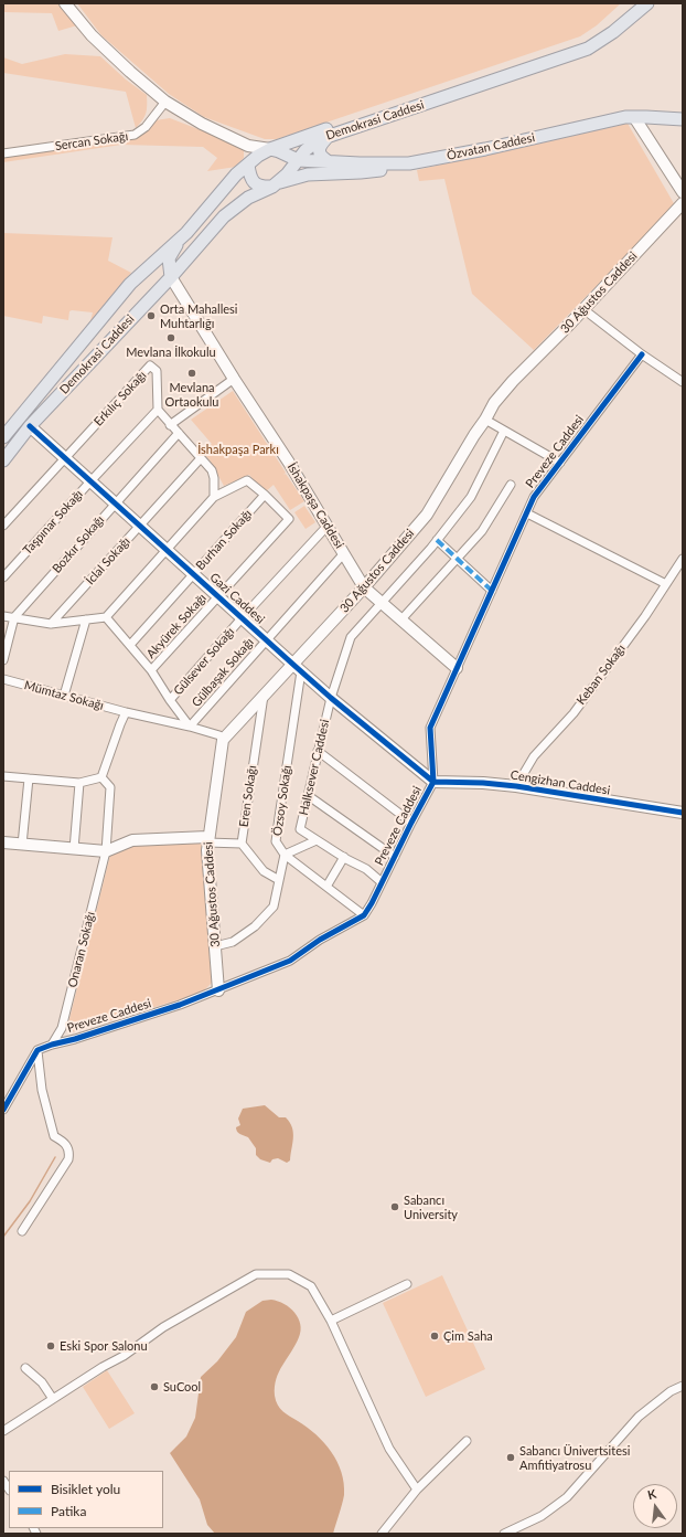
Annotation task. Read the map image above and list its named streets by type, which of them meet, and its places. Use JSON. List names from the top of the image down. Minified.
{"streets":{"main road":["Demokrasi Caddesi","Özvatan Caddesi"],"street":["Sercan Sokağı","30 Ağustos Caddesi","Erkılıç Sokağı","Preveze Caddesi","İshakpaşa Caddesi","Taşpınar Sokağı","Burhan Sokağı","Bozkır Sokağı","İclal Sokağı","Gazi Caddesi","Akyürek Sokağı","Gülsever Sokağı","Gülbaşak Sokağı","Keban Sokağı","Mümtaz Sokağı","Halksever Caddesi","Cengizhan Caddesi","Eren Sokağı","Özsoy Sokağı","Onaran Sokağı"]},"crossings":[["Demokrasi Caddesi","Özvatan Caddesi"],["Demokrasi Caddesi","İshakpaşa Caddesi"],["Demokrasi Caddesi","Gazi Caddesi"],["30 Ağustos Caddesi","Preveze Caddesi"],["30 Ağustos Caddesi","İshakpaşa Caddesi"],["30 Ağustos Caddesi","Gazi Caddesi"],["30 Ağustos Caddesi","Mümtaz Sokağı"],["30 Ağustos Caddesi","Eren Sokağı"],["30 Ağustos Caddesi","Özsoy Sokağı"],["Erkılıç Sokağı","Taşpınar Sokağı"],["Erkılıç Sokağı","Gazi Caddesi"],["Preveze Caddesi","İshakpaşa Caddesi"],["Preveze Caddesi","Gazi Caddesi"],["Preveze Caddesi","Halksever Caddesi"],["Preveze Caddesi","Cengizhan Caddesi"],["Preveze Caddesi","Onaran Sokağı"],["İshakpaşa Caddesi","Gülsever Sokağı"],["İshakpaşa Caddesi","Gülbaşak Sokağı"],["İshakpaşa Caddesi","Halksever Caddesi"],["Taşpınar Sokağı","Gazi Caddesi"],["Burhan Sokağı","Gazi Caddesi"],["Burhan Sokağı","Akyürek Sokağı"],["Bozkır Sokağı","Gazi Caddesi"],["İclal Sokağı","Gazi Caddesi"],["Gazi Caddesi","Akyürek Sokağı"],["Gazi Caddesi","Gülsever Sokağı"],["Gazi Caddesi","Gülbaşak Sokağı"],["Gazi Caddesi","Halksever Caddesi"],["Gazi Caddesi","Cengizhan Caddesi"],["Gazi Caddesi","Özsoy Sokağı"],["Gülbaşak Sokağı","Mümtaz Sokağı"],["Keban Sokağı","Cengizhan Caddesi"],["Eren Sokağı","Özsoy Sokağı"]],"parks":["İshakpaşa Parkı"],"places":["Orta Mahallesi Muhtarlığı","Mevlana İlkokulu","Mevlana Ortaokulu","Sabancı University","Çim Saha","Eski Spor Salonu","SuCool","Sabancı Ünivertsitesi Amfitiyatrosu"],"legend":["Bisiklet yolu","Patika"],"north":"top"}
